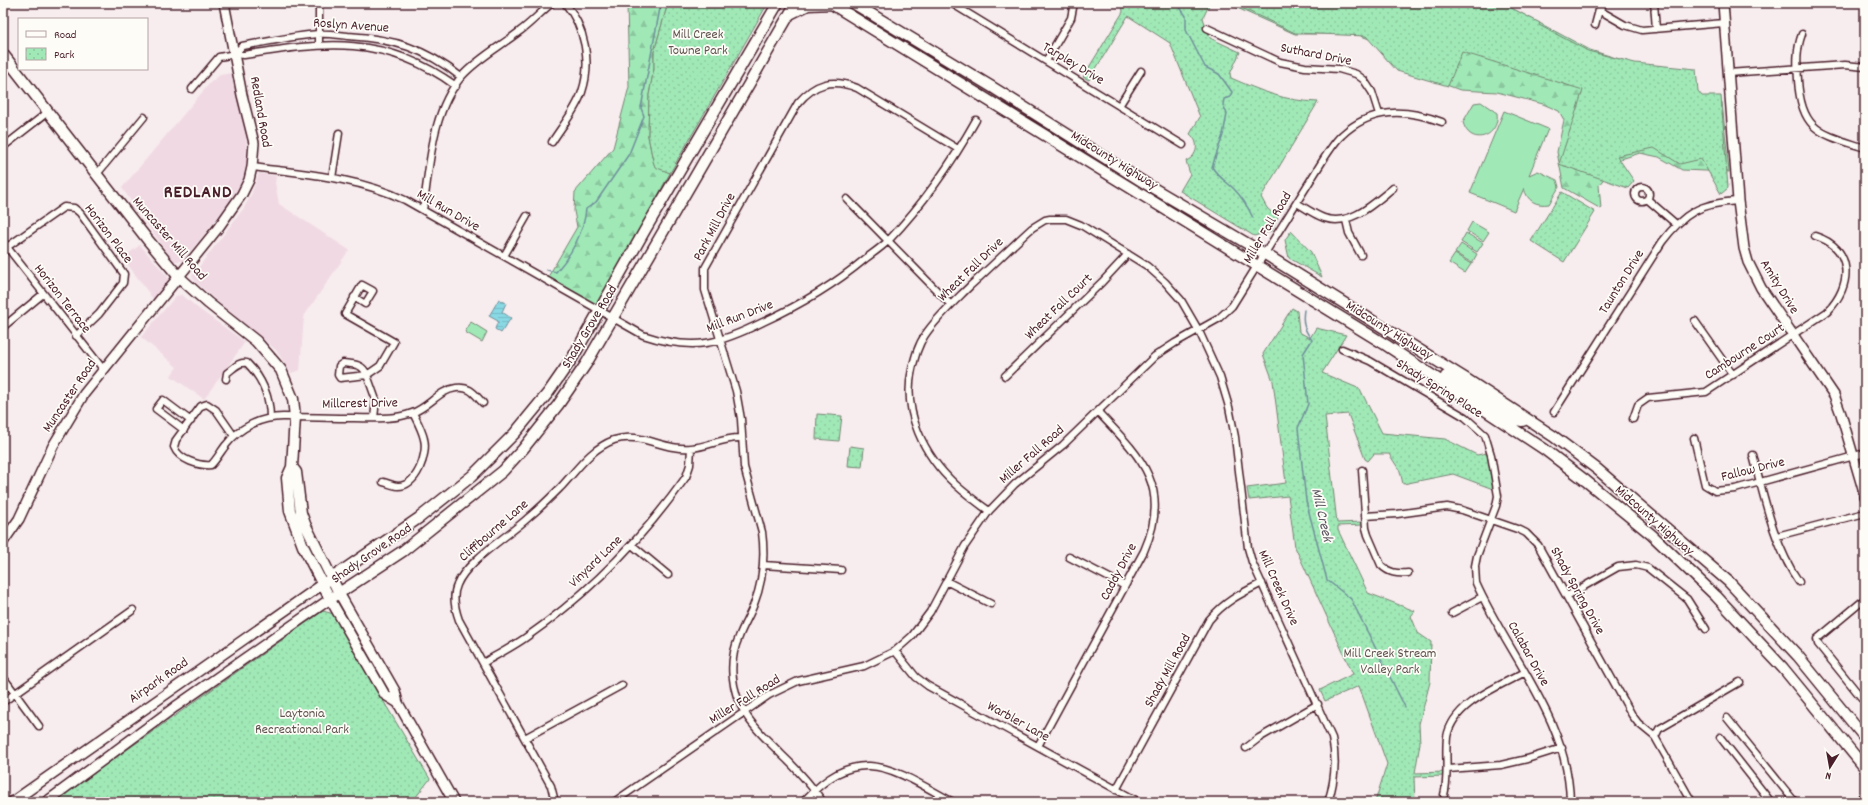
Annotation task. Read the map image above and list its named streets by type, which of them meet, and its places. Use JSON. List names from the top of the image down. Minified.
{"streets":{"main road":["Midcounty Highway","Muncaster Mill Road","Shady Grove Road"],"street":["Roslyn Avenue","Suthard Drive","Tarpley Drive","Redland Road","Mill Run Drive","Park Mill Drive","Miller Fall Road","Horizon Place","Wheat Fall Drive","Taunton Drive","Amity Drive","Horizon Terrace","Wheat Fall Court","Cambourne Court","Shady Spring Place","Muncaster Road","Millcrest Drive","Fallow Drive","Cliffbourne Lane","Vinyard Lane","Caddy Drive","Mill Creek Drive","Shady Spring Drive","Calabar Drive","Shady Mill Road","Airpark Road","Warbler Lane"]},"crossings":[["Roslyn Avenue","Redland Road"],["Suthard Drive","Miller Fall Road"],["Redland Road","Mill Run Drive"],["Redland Road","Muncaster Mill Road"],["Redland Road","Muncaster Road"],["Midcounty Highway","Miller Fall Road"],["Mill Run Drive","Park Mill Drive"],["Mill Run Drive","Shady Grove Road"],["Park Mill Drive","Miller Fall Road"],["Park Mill Drive","Cliffbourne Lane"],["Miller Fall Road","Wheat Fall Drive"],["Miller Fall Road","Caddy Drive"],["Miller Fall Road","Mill Creek Drive"],["Miller Fall Road","Warbler Lane"],["Horizon Place","Horizon Terrace"],["Muncaster Mill Road","Shady Grove Road"],["Muncaster Mill Road","Muncaster Road"],["Muncaster Mill Road","Millcrest Drive"],["Muncaster Mill Road","Airpark Road"],["Wheat Fall Drive","Wheat Fall Court"],["Wheat Fall Drive","Mill Creek Drive"],["Taunton Drive","Amity Drive"],["Amity Drive","Cambourne Court"],["Amity Drive","Fallow Drive"],["Horizon Terrace","Muncaster Road"],["Shady Grove Road","Airpark Road"],["Shady Spring Place","Shady Spring Drive"],["Shady Spring Place","Calabar Drive"],["Cliffbourne Lane","Vinyard Lane"],["Caddy Drive","Warbler Lane"],["Mill Creek Drive","Shady Mill Road"],["Shady Spring Drive","Calabar Drive"],["Shady Mill Road","Warbler Lane"]],"districts":["REDLAND"],"water":["Mill Creek"],"parks":["Mill Creek Towne Park","Mill Creek Stream Valley Park","Laytonia Recreational Park"],"legend":["Road","Park"],"north":"bottom"}
